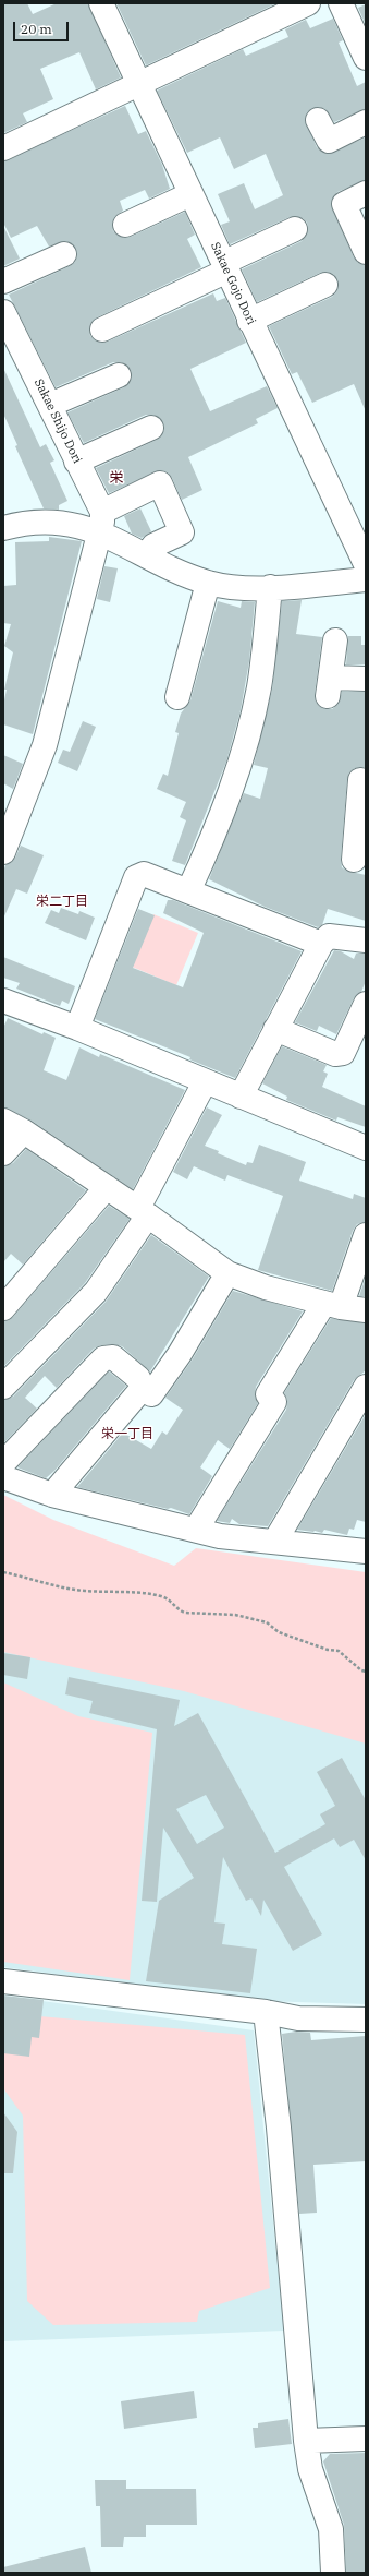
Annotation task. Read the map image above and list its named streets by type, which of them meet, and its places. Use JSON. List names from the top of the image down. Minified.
{"streets":{"street":["Sakae Gojo Dori","Sakae Shijo Dori"]},"districts":["栄","栄二丁目","栄一丁目"],"scale_bar":"20 m"}
